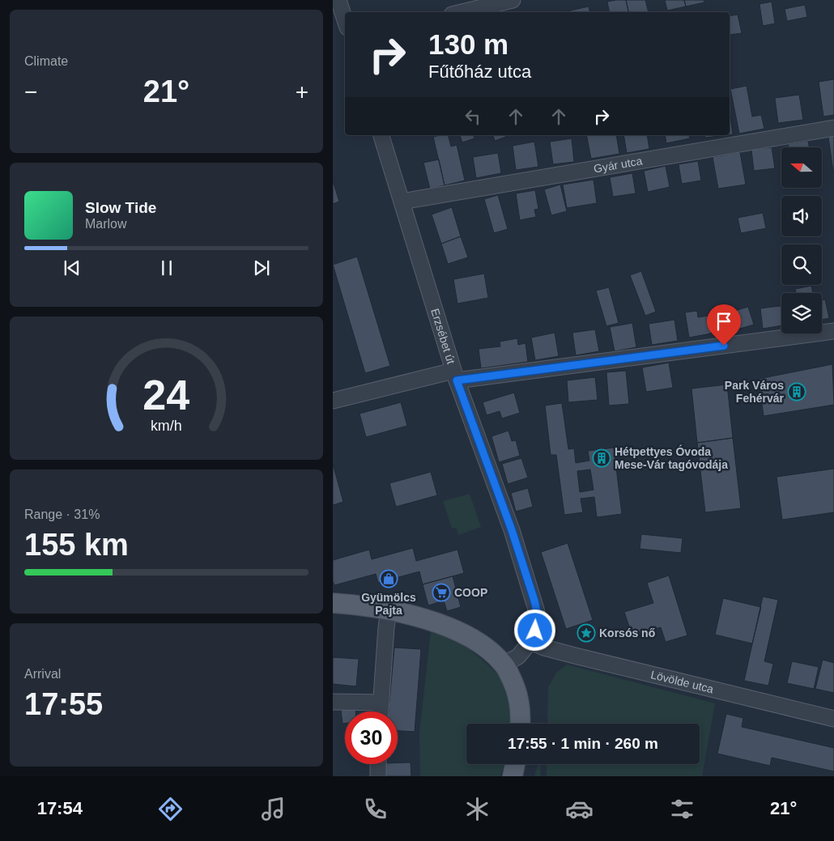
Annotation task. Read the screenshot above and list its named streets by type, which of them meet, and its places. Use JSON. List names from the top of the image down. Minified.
{"streets":{"street":["Gyár utca","Erzsébet út","Lövölde utca"]},"crossings":[["Gyár utca","Erzsébet út"],["Erzsébet út","Lövölde utca"]],"places":{"building":["Park Város Fehérvár","Hétpettyes Óvoda Mese-Vár tagóvodája"],"shop":["Gyümölcs Pajta"],"supermarket":["COOP"],"place":["Korsós nő"]},"north":"left","page":{"tile":["Climate",["Range · 31%","155 km"],["Arrival","17:55"]],"turn":["130 m","Fűtőház utca"],"heat":["−","21°","+"],"song":["Slow Tide","Marlow"],"limit":"30","trip":"17:55 · 1 min · 260 m","tabs":["17:54","21°"],"gauge":["24","km/h"]}}
